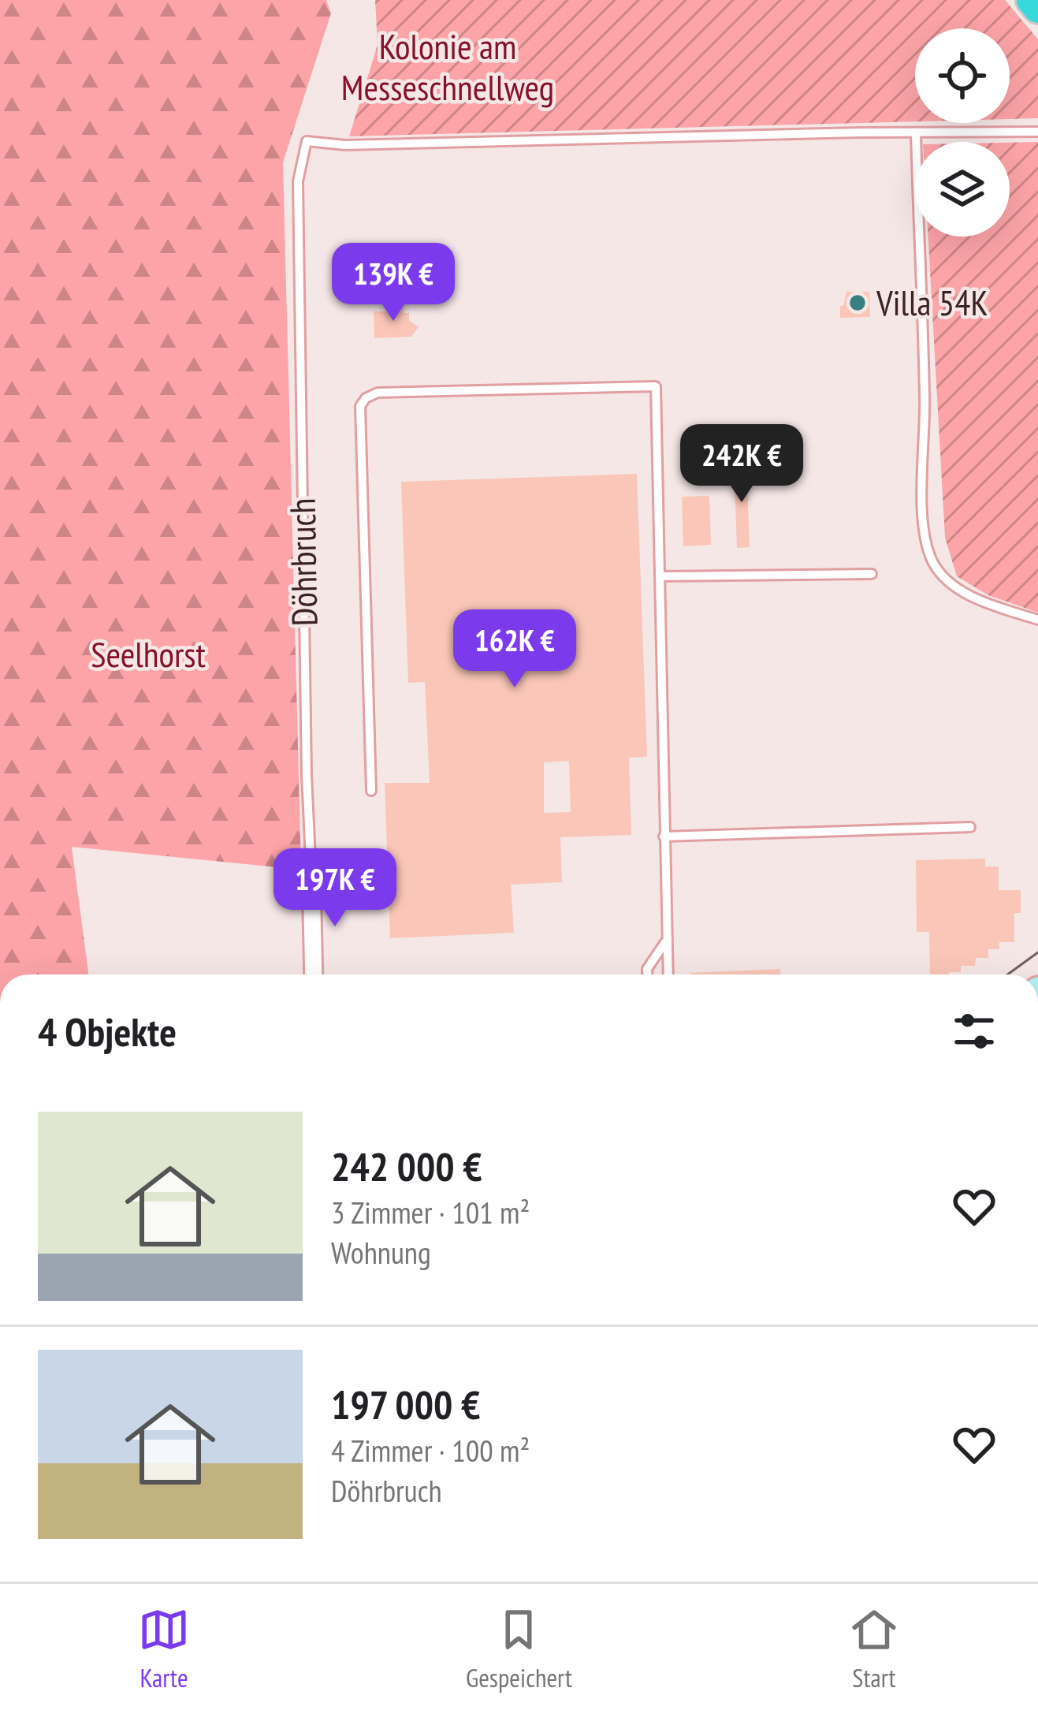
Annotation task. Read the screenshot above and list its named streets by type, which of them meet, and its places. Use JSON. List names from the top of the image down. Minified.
{"streets":{"street":["Döhrbruch"]},"parks":["Kolonie am Messeschnellweg","Seelhorst"],"places":["Villa 54K"],"page":{"price":["139K €","242K €","162K €","197K €"],"heading":"4 Objekte","list":[{"name":"242 000 €","note":"3 Zimmer · 101 m² · Wohnung"},{"name":"197 000 €","note":"4 Zimmer · 100 m² · Döhrbruch"}],"tabs":["Karte","Gespeichert","Start"]}}
